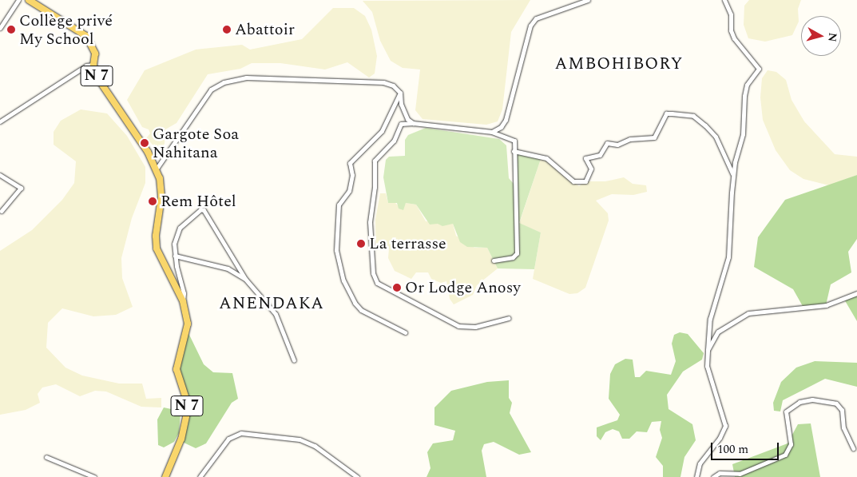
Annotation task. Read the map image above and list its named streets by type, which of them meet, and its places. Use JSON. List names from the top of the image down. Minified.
{"streets":{"main road":["N 7"]},"districts":["AMBOHIBORY","ANENDAKA"],"places":["Collège privé My School","Abattoir","Gargote Soa Nahitana","Rem Hôtel","La terrasse","Or Lodge Anosy"],"scale_bar":"100 m","north":"right"}
